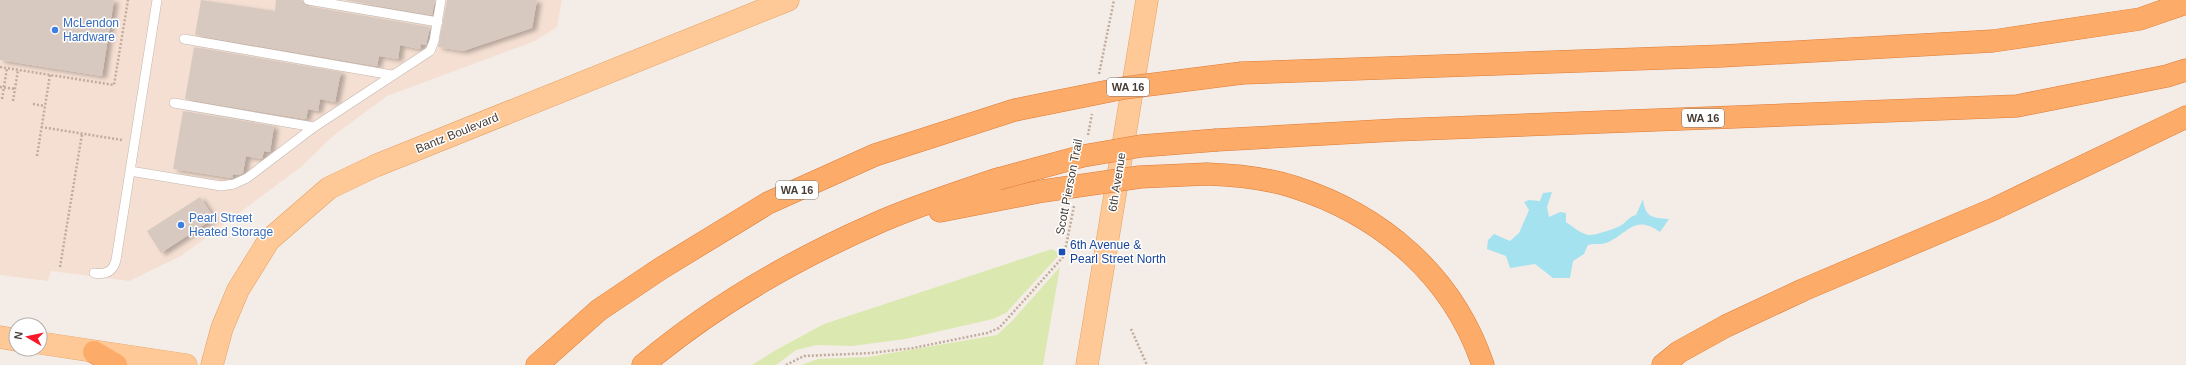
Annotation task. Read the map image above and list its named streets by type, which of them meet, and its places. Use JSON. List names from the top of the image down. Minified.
{"streets":{"highway":["WA 16"],"main road":["Bantz Boulevard","6th Avenue"],"path":["Scott Pierson Trail"]},"places":{"other":["McLendon Hardware","Pearl Street Heated Storage"],"transit":["6th Avenue & Pearl Street North"]},"north":"left"}
